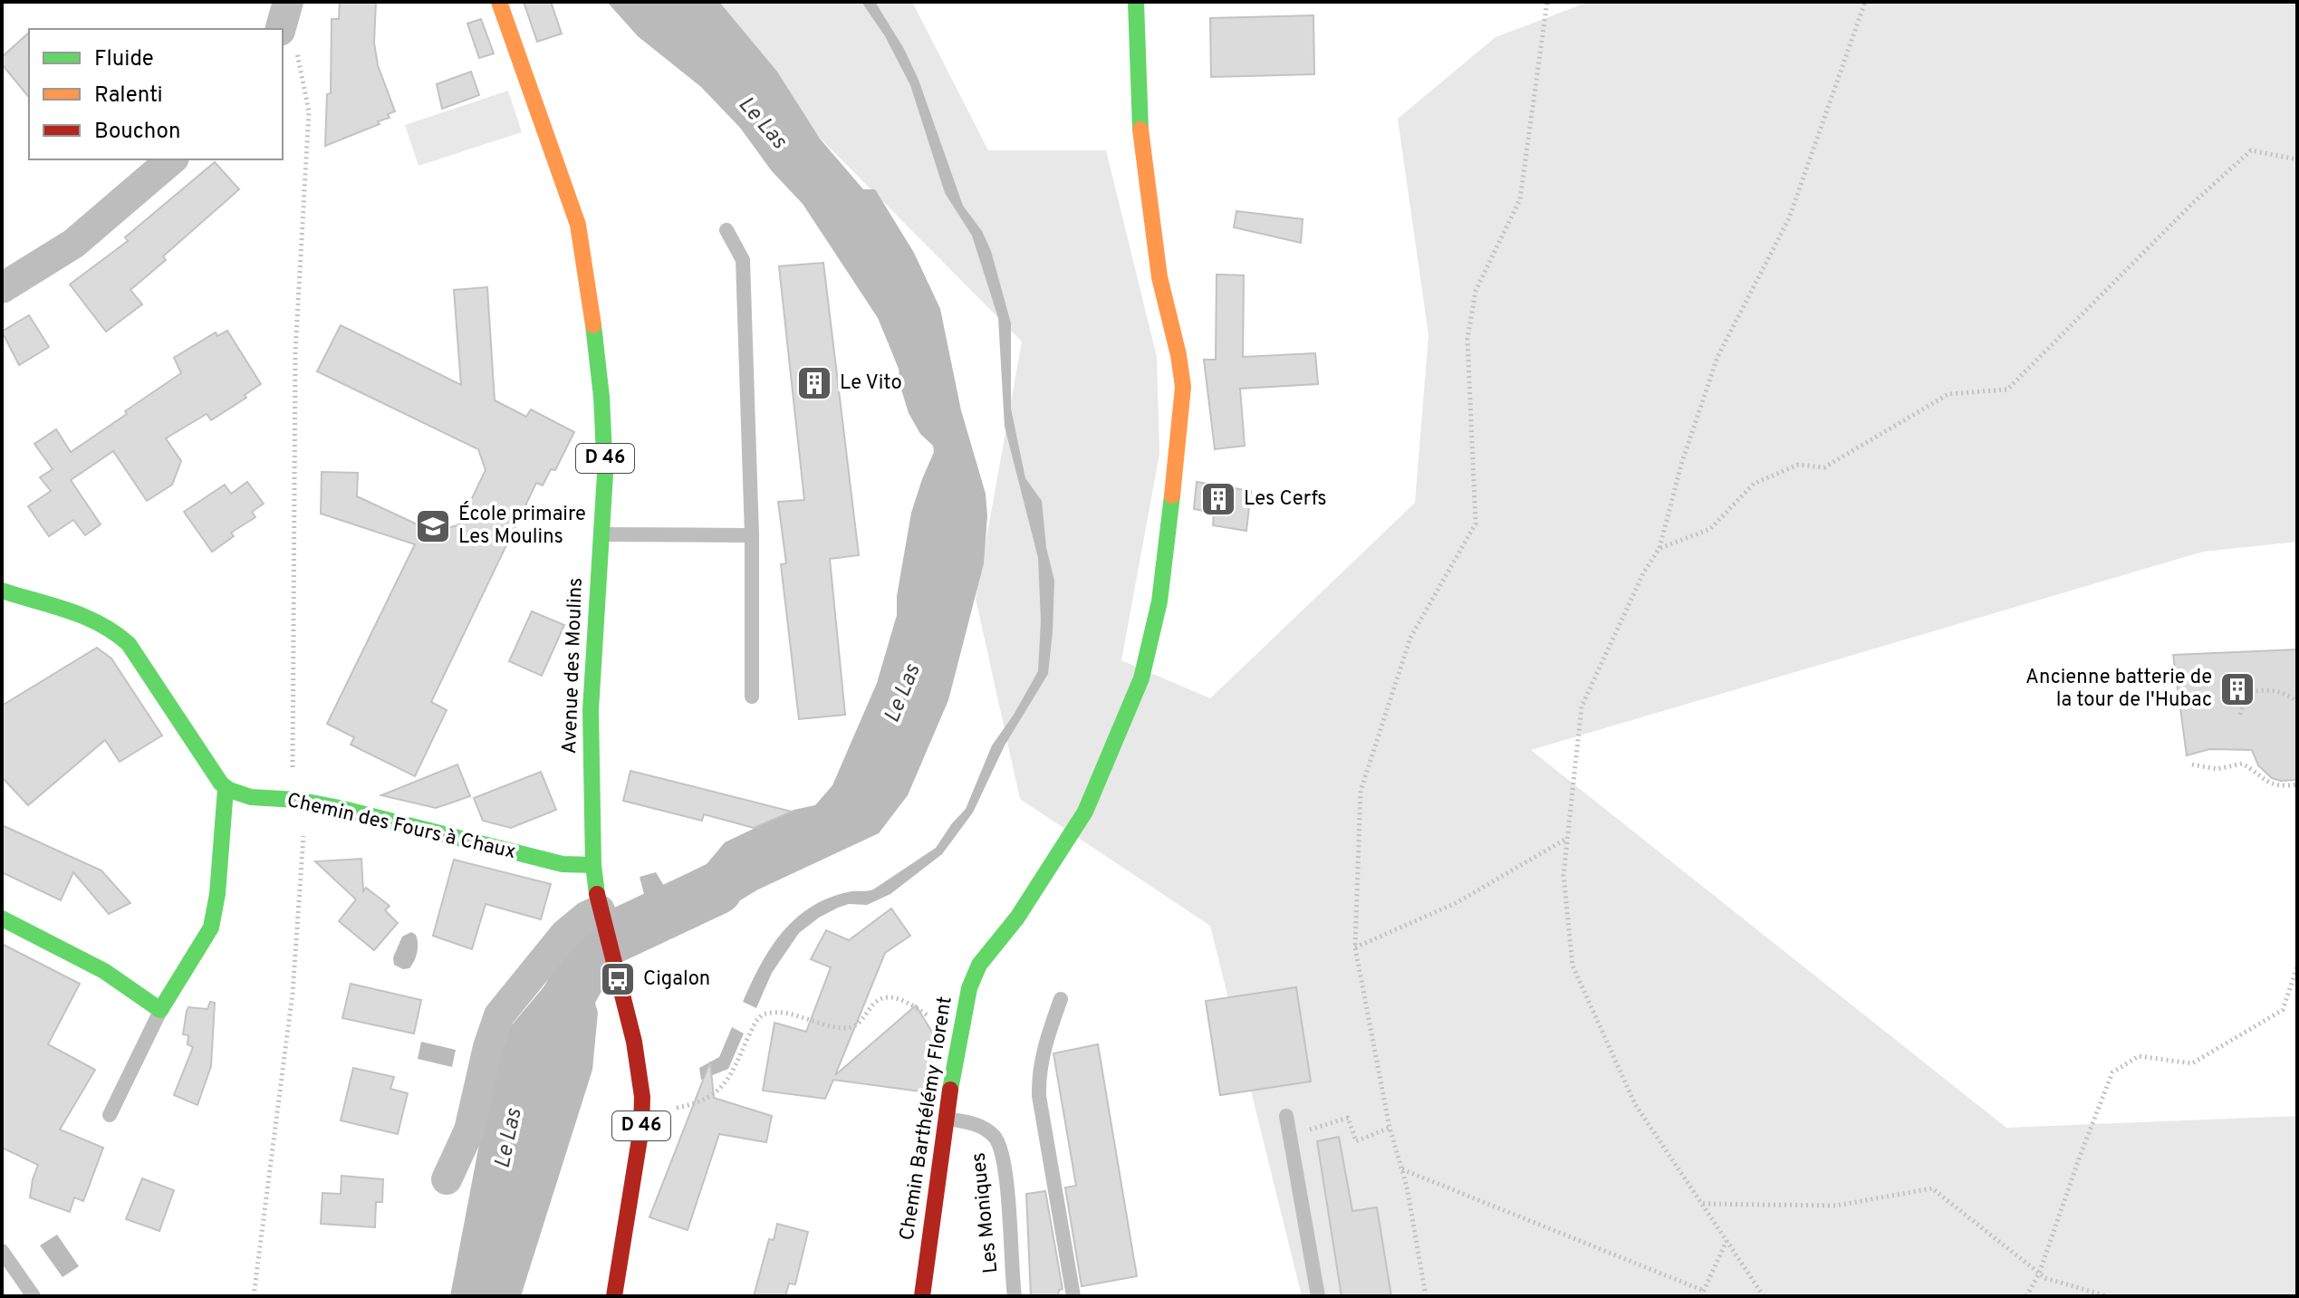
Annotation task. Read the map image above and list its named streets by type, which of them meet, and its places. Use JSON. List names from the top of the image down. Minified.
{"streets":{"street":["D 46","Avenue des Moulins","Chemin des Fours à Chaux","Chemin Barthélémy Florent"],"lane":["Les Moniques"]},"crossings":[["Avenue des Moulins","Chemin des Fours à Chaux"],["Chemin Barthélémy Florent","Les Moniques"]],"water":["Le Las"],"places":{"building":["Le Vito","Les Cerfs","Ancienne batterie de la tour de l'Hubac"],"school or university":["École primaire Les Moulins"],"bus stop":["Cigalon"]},"legend":["Fluide","Ralenti","Bouchon"]}
